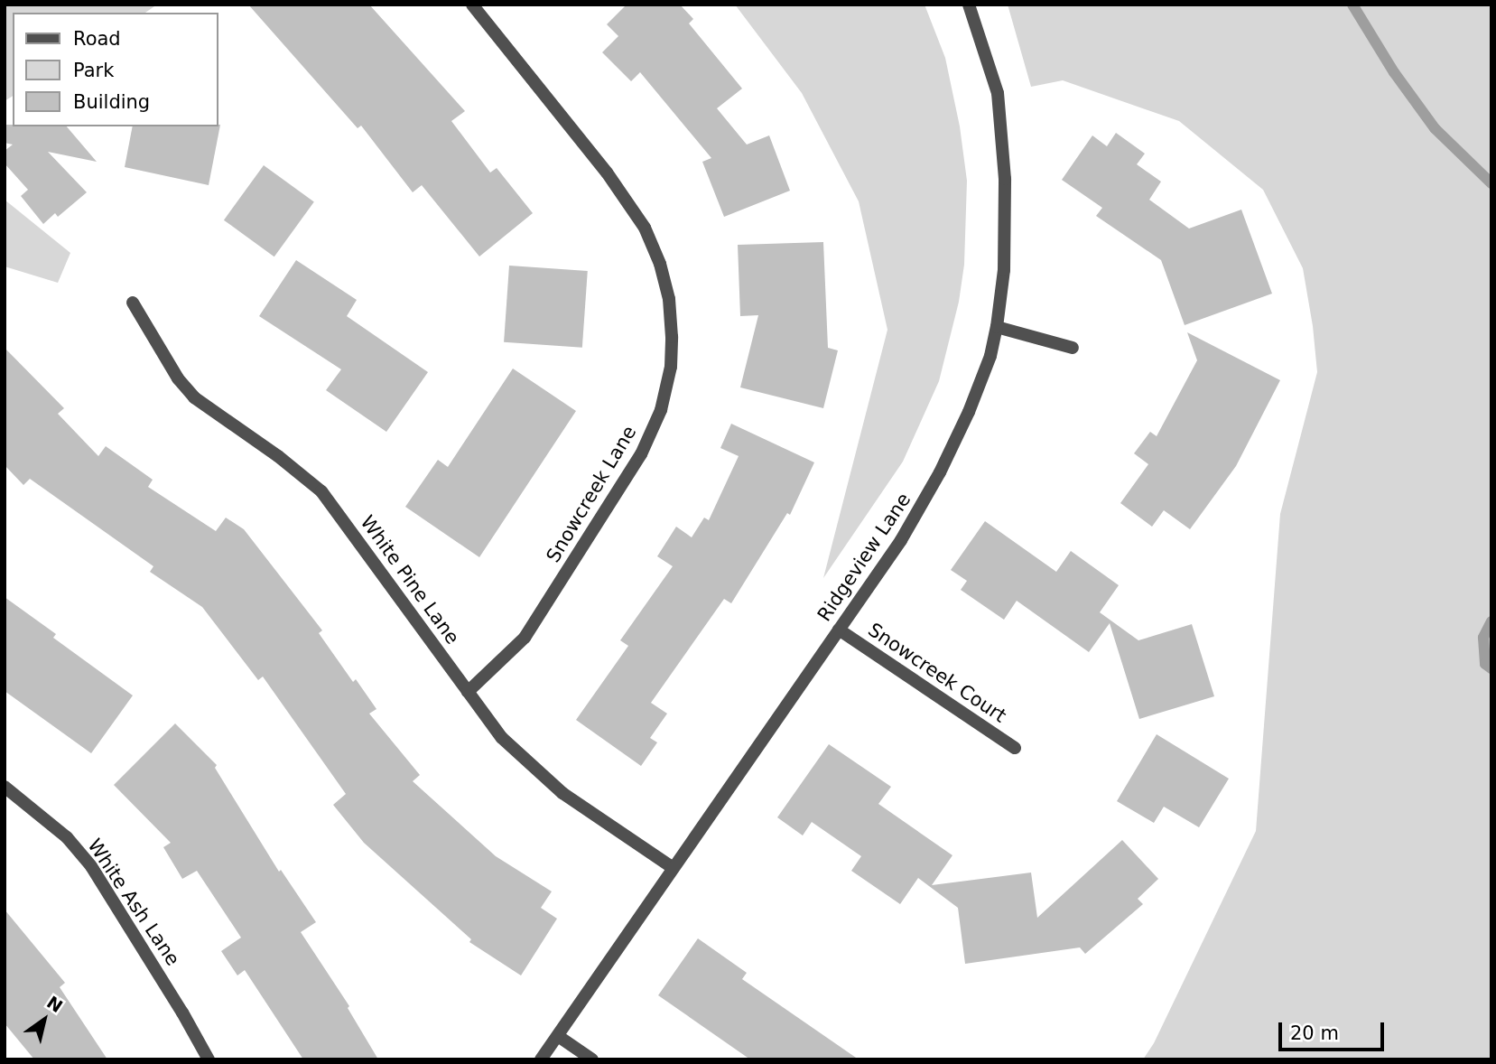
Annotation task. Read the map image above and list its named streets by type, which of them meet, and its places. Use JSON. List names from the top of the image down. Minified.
{"streets":{"street":["Snowcreek Lane","Ridgeview Lane","White Pine Lane","Snowcreek Court","White Ash Lane"]},"crossings":[["Snowcreek Lane","White Pine Lane"],["Ridgeview Lane","White Pine Lane"],["Ridgeview Lane","Snowcreek Court"]],"legend":["Road","Park","Building"],"scale_bar":"20 m","north":"top right"}
